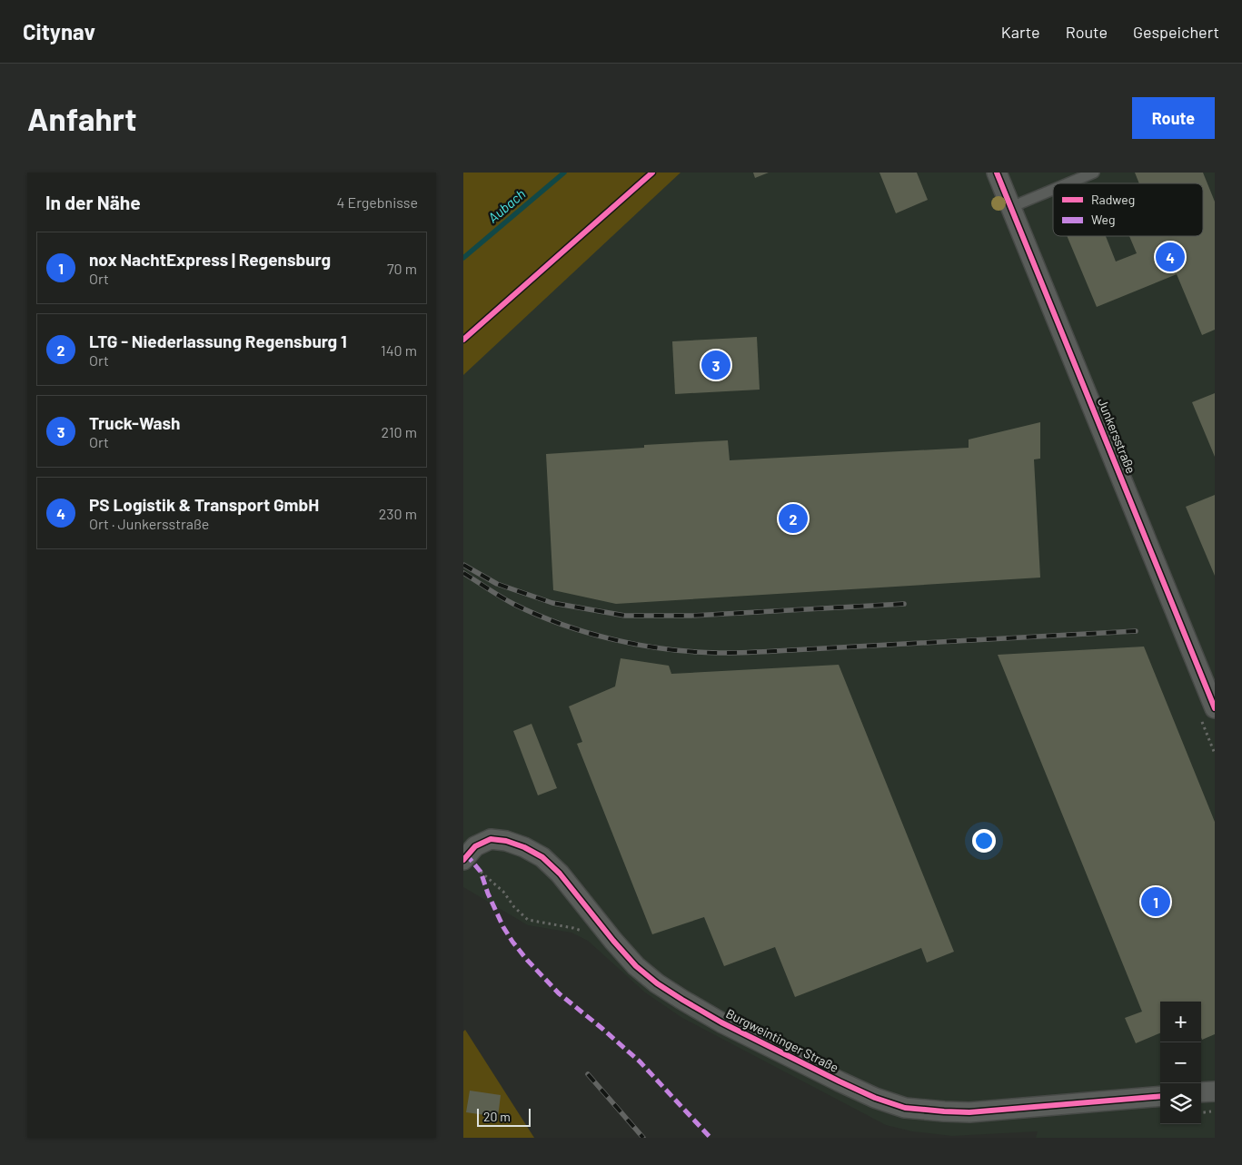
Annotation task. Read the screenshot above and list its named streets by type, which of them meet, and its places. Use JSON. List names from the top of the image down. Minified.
{"streets":{"street":["Junkersstraße","Burgweintinger Straße"]},"water":["Aubach"],"legend":["Radweg","Weg"],"scale_bar":"20 m","page":{"header":"Citynav","nav":["Karte","Route","Gespeichert"],"buttons":"Route","title":"Anfahrt","heading":["In der Nähe","4 Ergebnisse"],"list":[{"mark":"1","name":"nox NachtExpress | Regensburg","note":"Ort","value":"70 m"},{"mark":"2","name":"LTG - Niederlassung Regensburg 1","note":"Ort","value":"140 m"},{"mark":"3","name":"Truck-Wash","note":"Ort","value":"210 m"},{"mark":"4","name":"PS Logistik & Transport GmbH","note":"Ort · Junkersstraße","value":"230 m"}],"pins":["4","3","2","1"],"map_buttons":["+","−"],"scale":"20 m"}}
